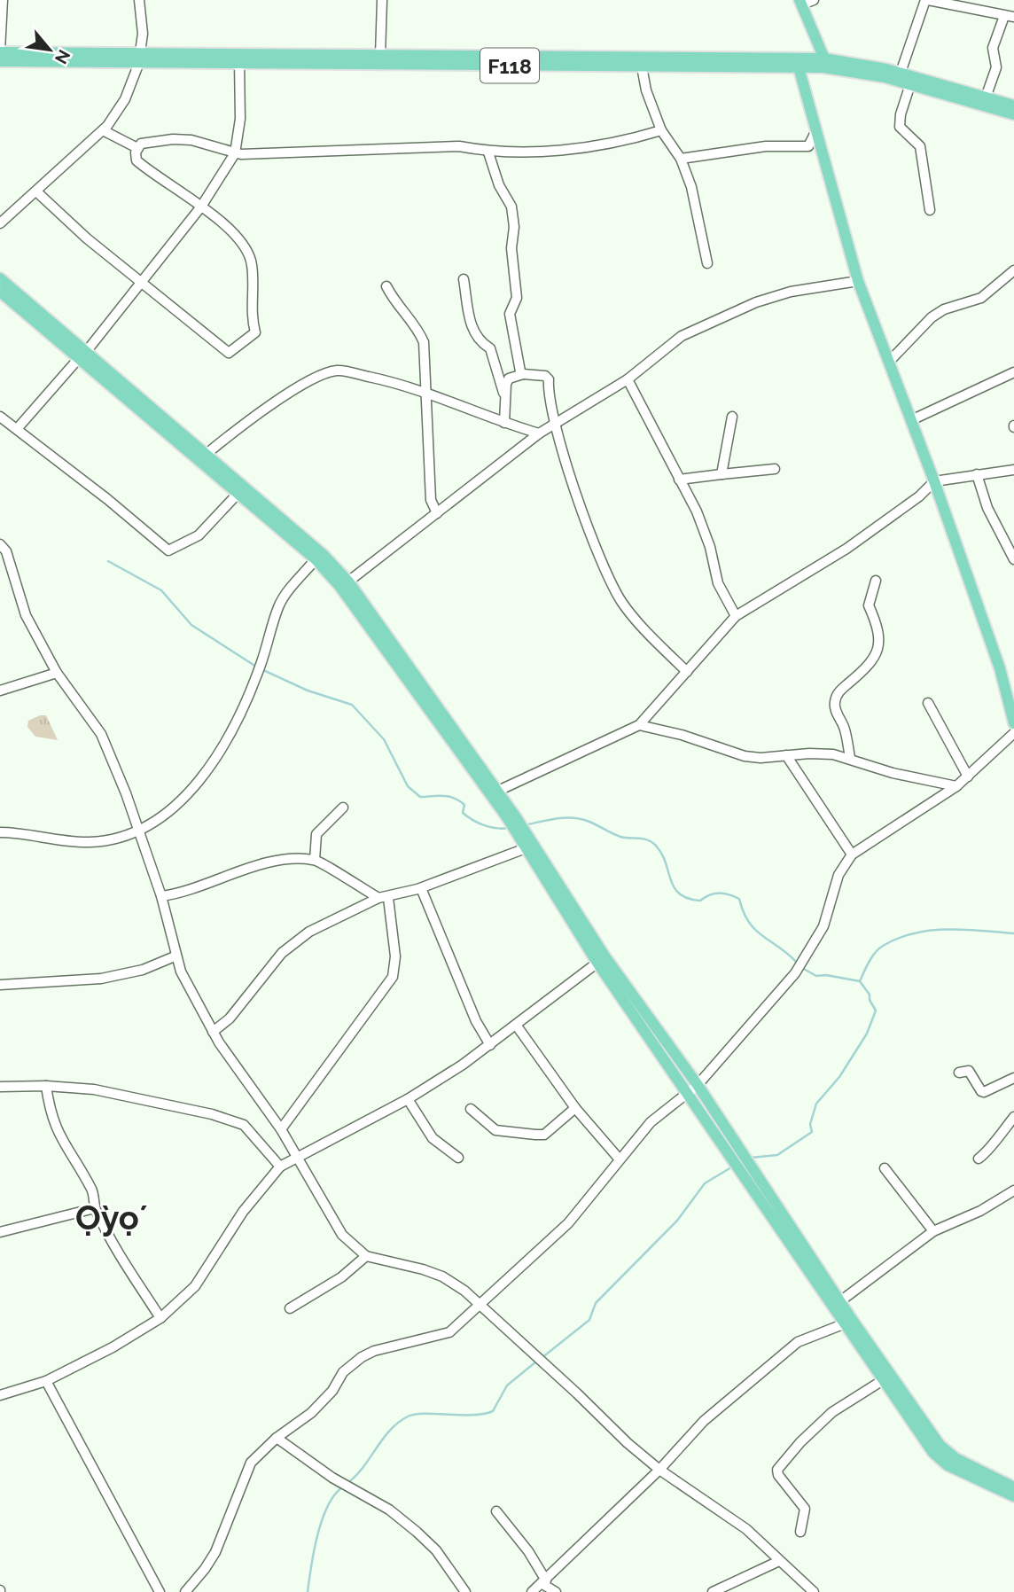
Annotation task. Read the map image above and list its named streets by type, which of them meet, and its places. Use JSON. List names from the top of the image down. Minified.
{"streets":{"main road":["F118"]},"districts":["Ọ̀yọ́"],"north":"bottom right"}
